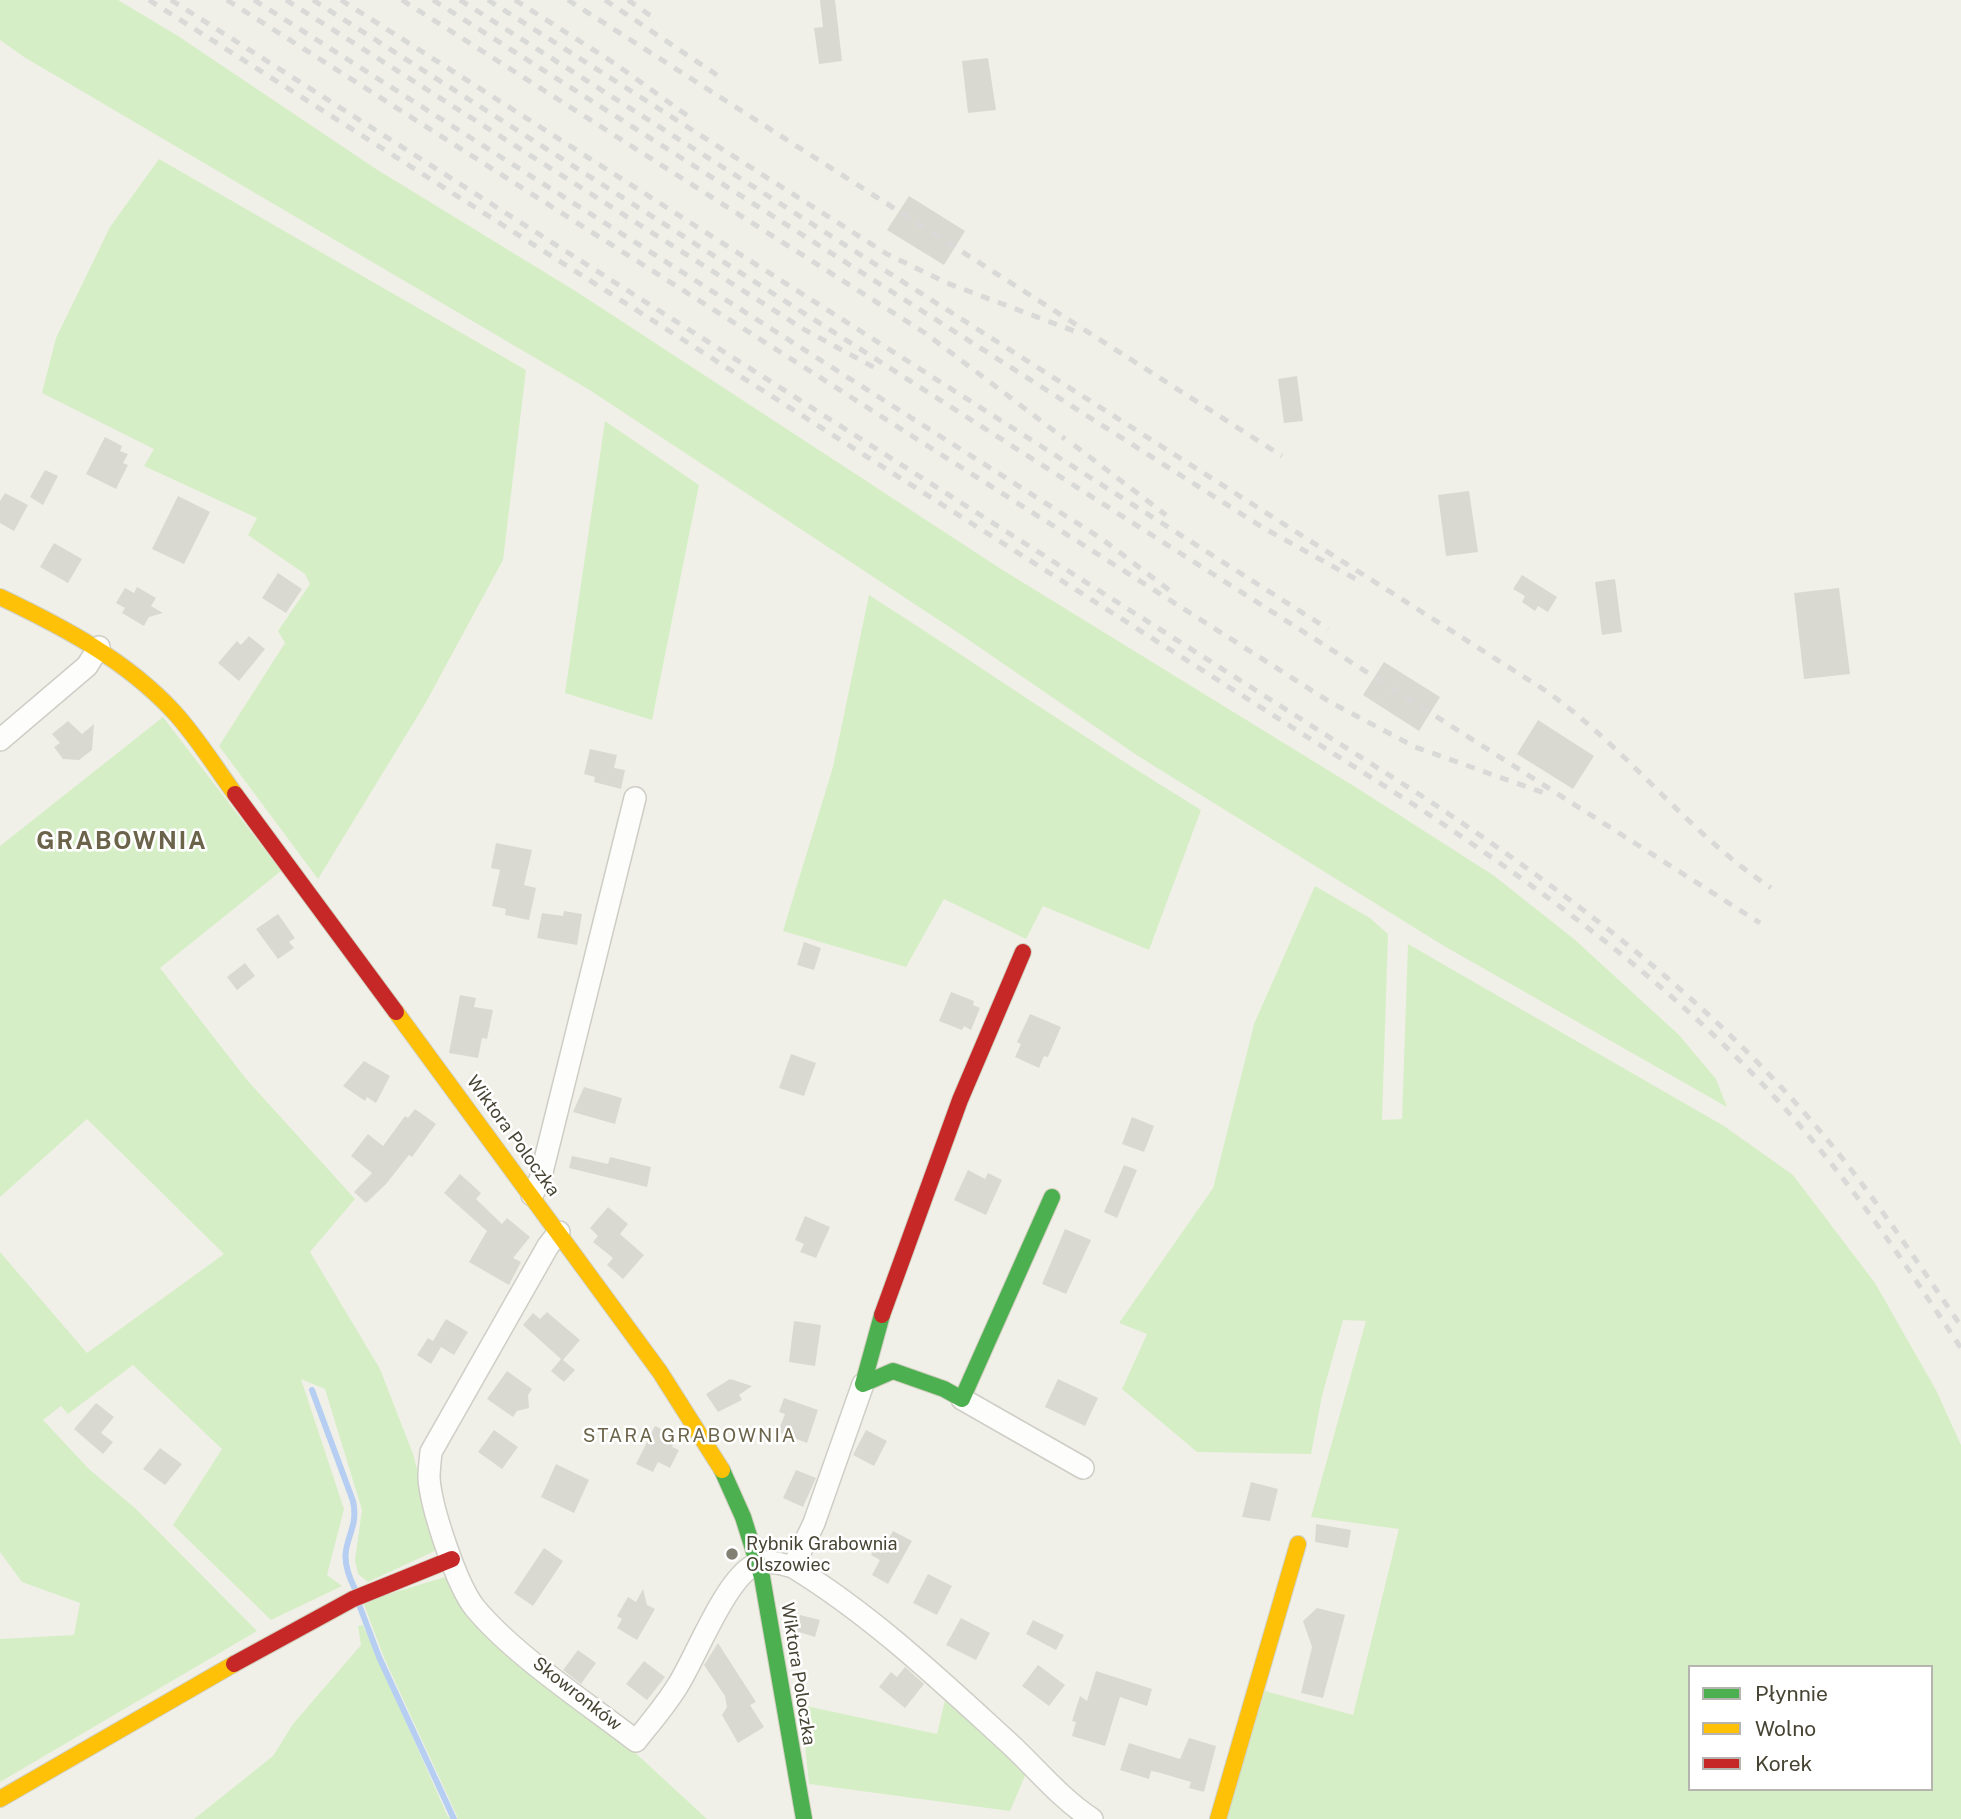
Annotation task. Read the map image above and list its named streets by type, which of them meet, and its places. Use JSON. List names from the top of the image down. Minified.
{"streets":{"street":["Wiktora Poloczka","Skowronków"]},"crossings":[["Wiktora Poloczka","Skowronków"]],"districts":["GRABOWNIA","STARA GRABOWNIA"],"places":["Rybnik Grabownia Olszowiec"],"legend":["Płynnie","Wolno","Korek"]}
